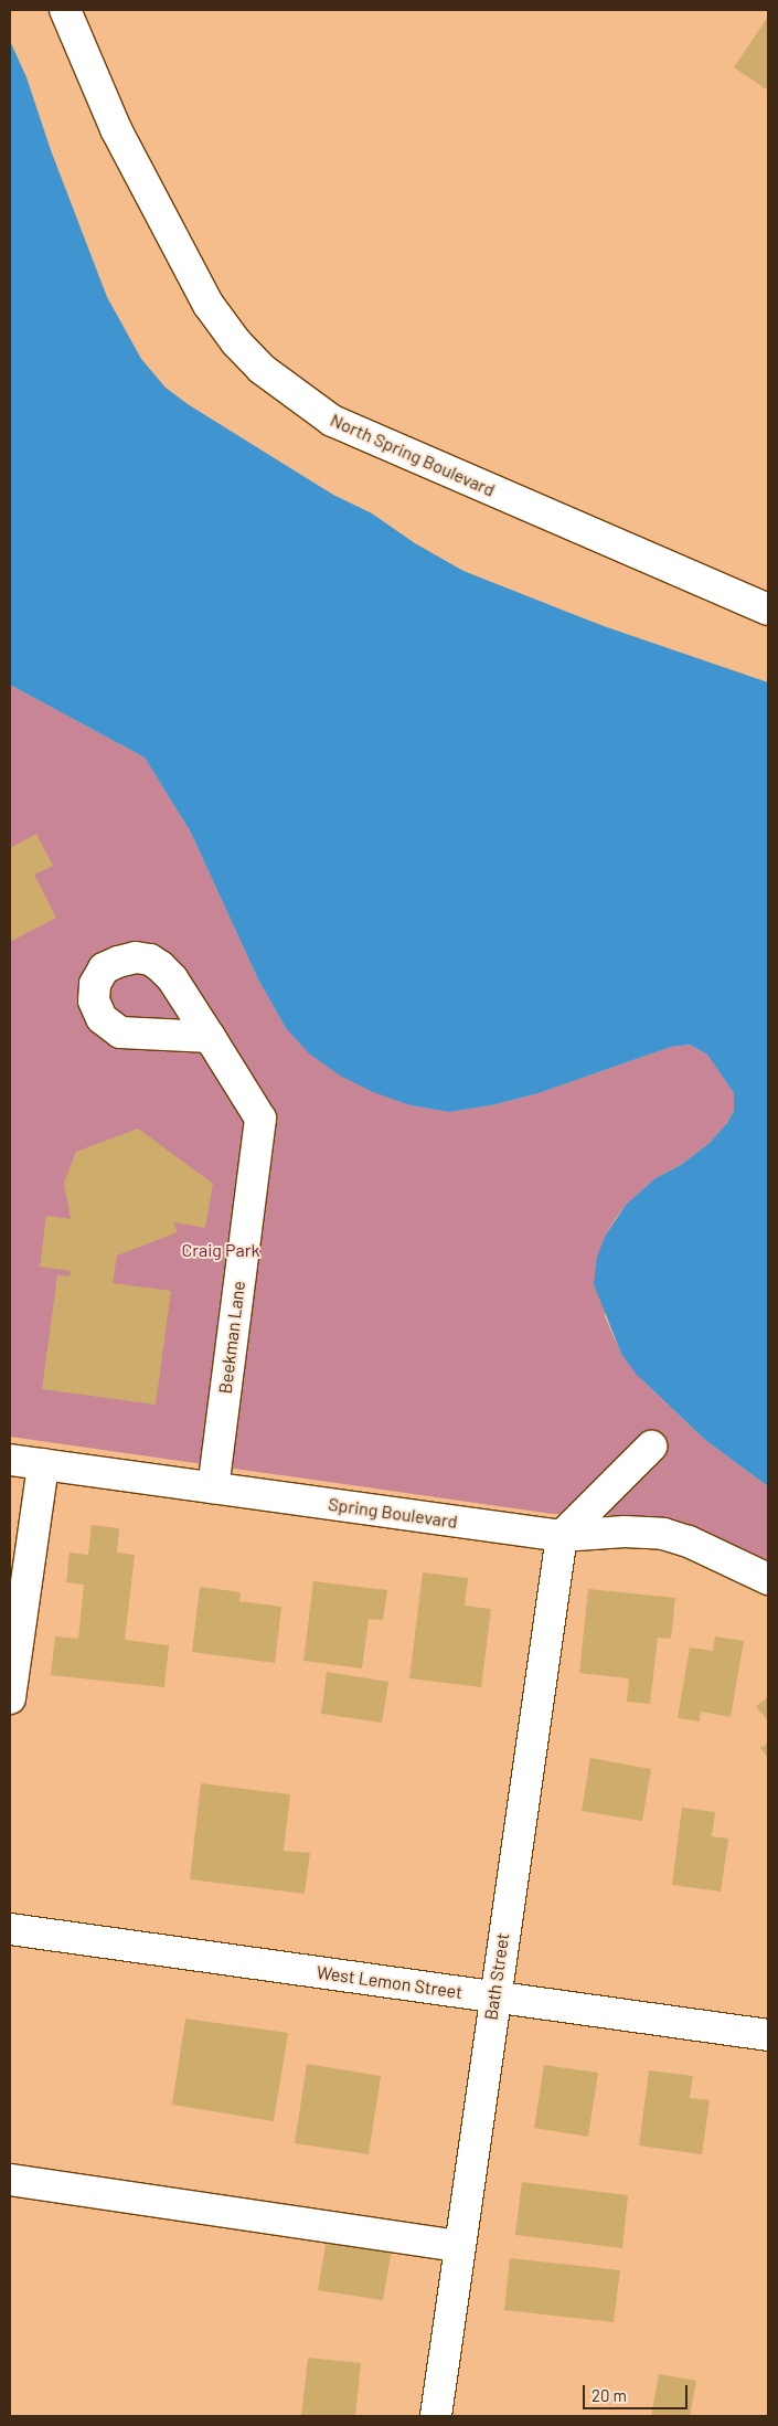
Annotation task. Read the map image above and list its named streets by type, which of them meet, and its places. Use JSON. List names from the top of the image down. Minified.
{"streets":{"street":["North Spring Boulevard","Beekman Lane","Spring Boulevard","Bath Street","West Lemon Street"]},"crossings":[["Beekman Lane","Spring Boulevard"],["Spring Boulevard","Bath Street"],["Bath Street","West Lemon Street"]],"parks":["Craig Park"],"scale_bar":"20 m"}
